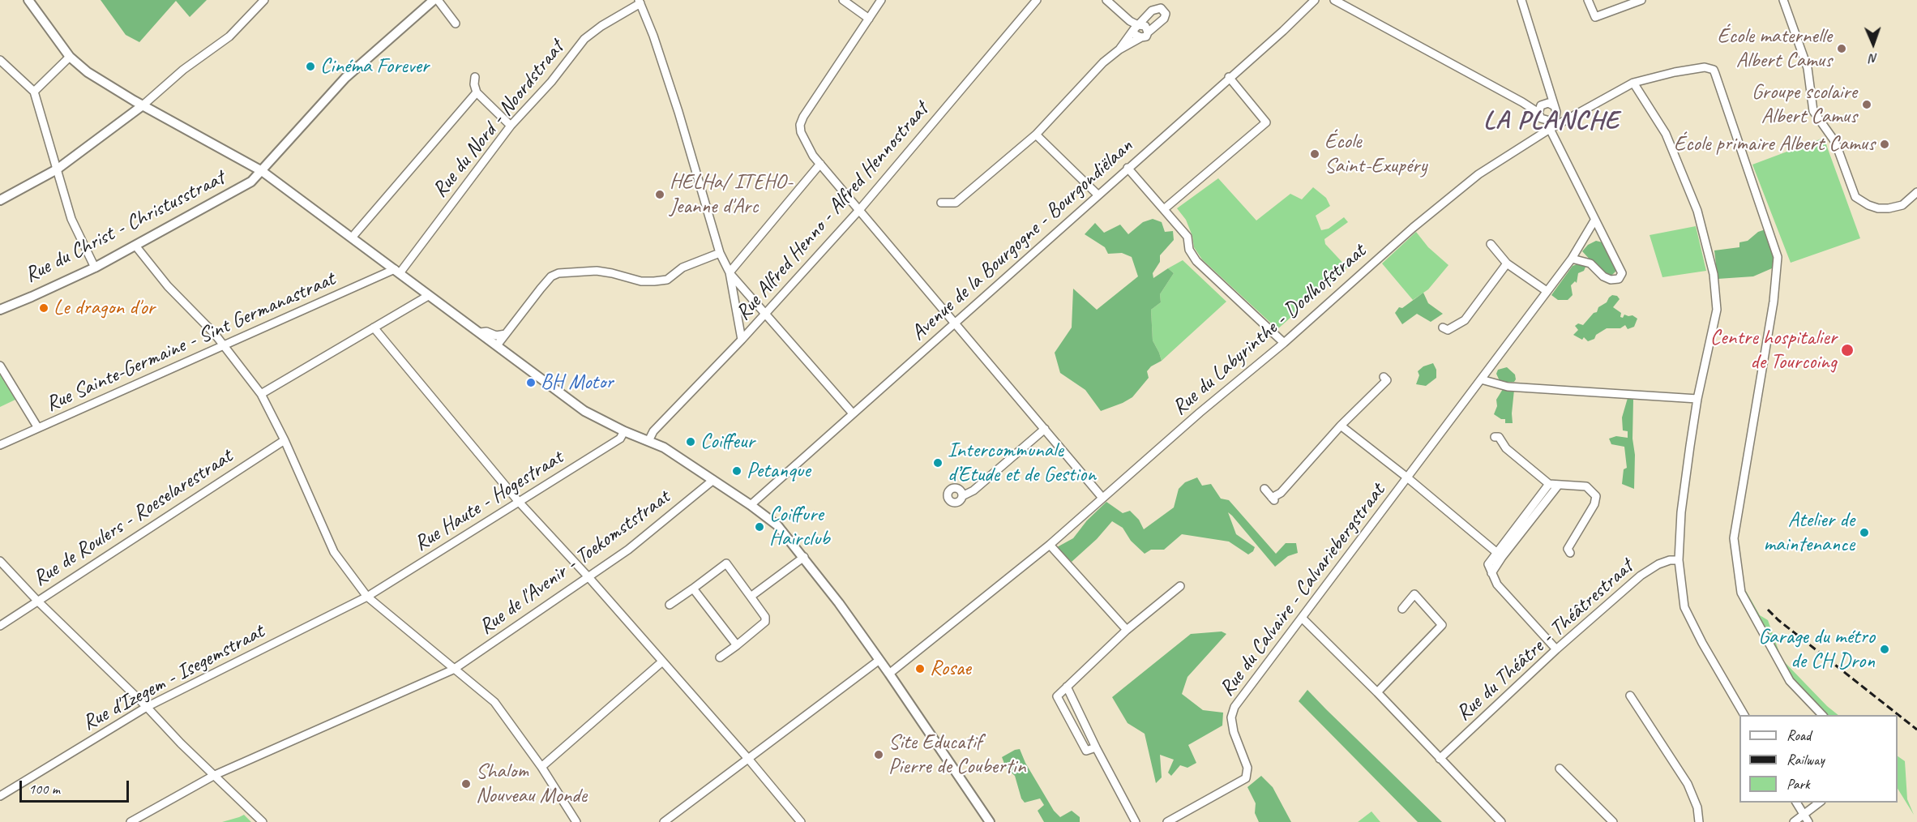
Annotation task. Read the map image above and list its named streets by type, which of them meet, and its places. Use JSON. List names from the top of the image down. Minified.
{"streets":{"street":["Rue du Nord - Noordstraat","Rue Alfred Henno - Alfred Hennostraat","Rue du Christ - Christusstraat","Avenue de la Bourgogne - Bourgondiëlaan","Rue du Labyrinthe - Doolhofstraat","Rue Sainte-Germaine - Sint Germanastraat","Rue Haute - Hogestraat","Rue de Roulers - Roeselarestraat","Rue de l'Avenir - Toekomststraat","Rue du Calvaire - Calvariebergstraat","Rue du Théâtre - Théâtrestraat","Rue d'Izegem - Isegemstraat"]},"crossings":[["Rue du Nord - Noordstraat","Rue Sainte-Germaine - Sint Germanastraat"],["Rue Haute - Hogestraat","Rue d'Izegem - Isegemstraat"]],"districts":["LA PLANCHE"],"places":["École maternelle Albert Camus","Cinéma Forever","Groupe scolaire Albert Camus","École primaire Albert Camus","École Saint-Exupéry","HELHa/ ITEHO- Jeanne d'Arc","Le dragon d'or","Centre hospitalier de Tourcoing","BH Motor","Coiffeur","Intercommunale d’Etude et de Gestion","Petanque","Coiffure Hairclub","Atelier de maintenance","Garage du métro de CH Dron","Rosae","Site Educatif Pierre de Coubertin","Shalom Nouveau Monde"],"legend":["Road","Railway","Park"],"scale_bar":"100 m","north":"bottom"}
